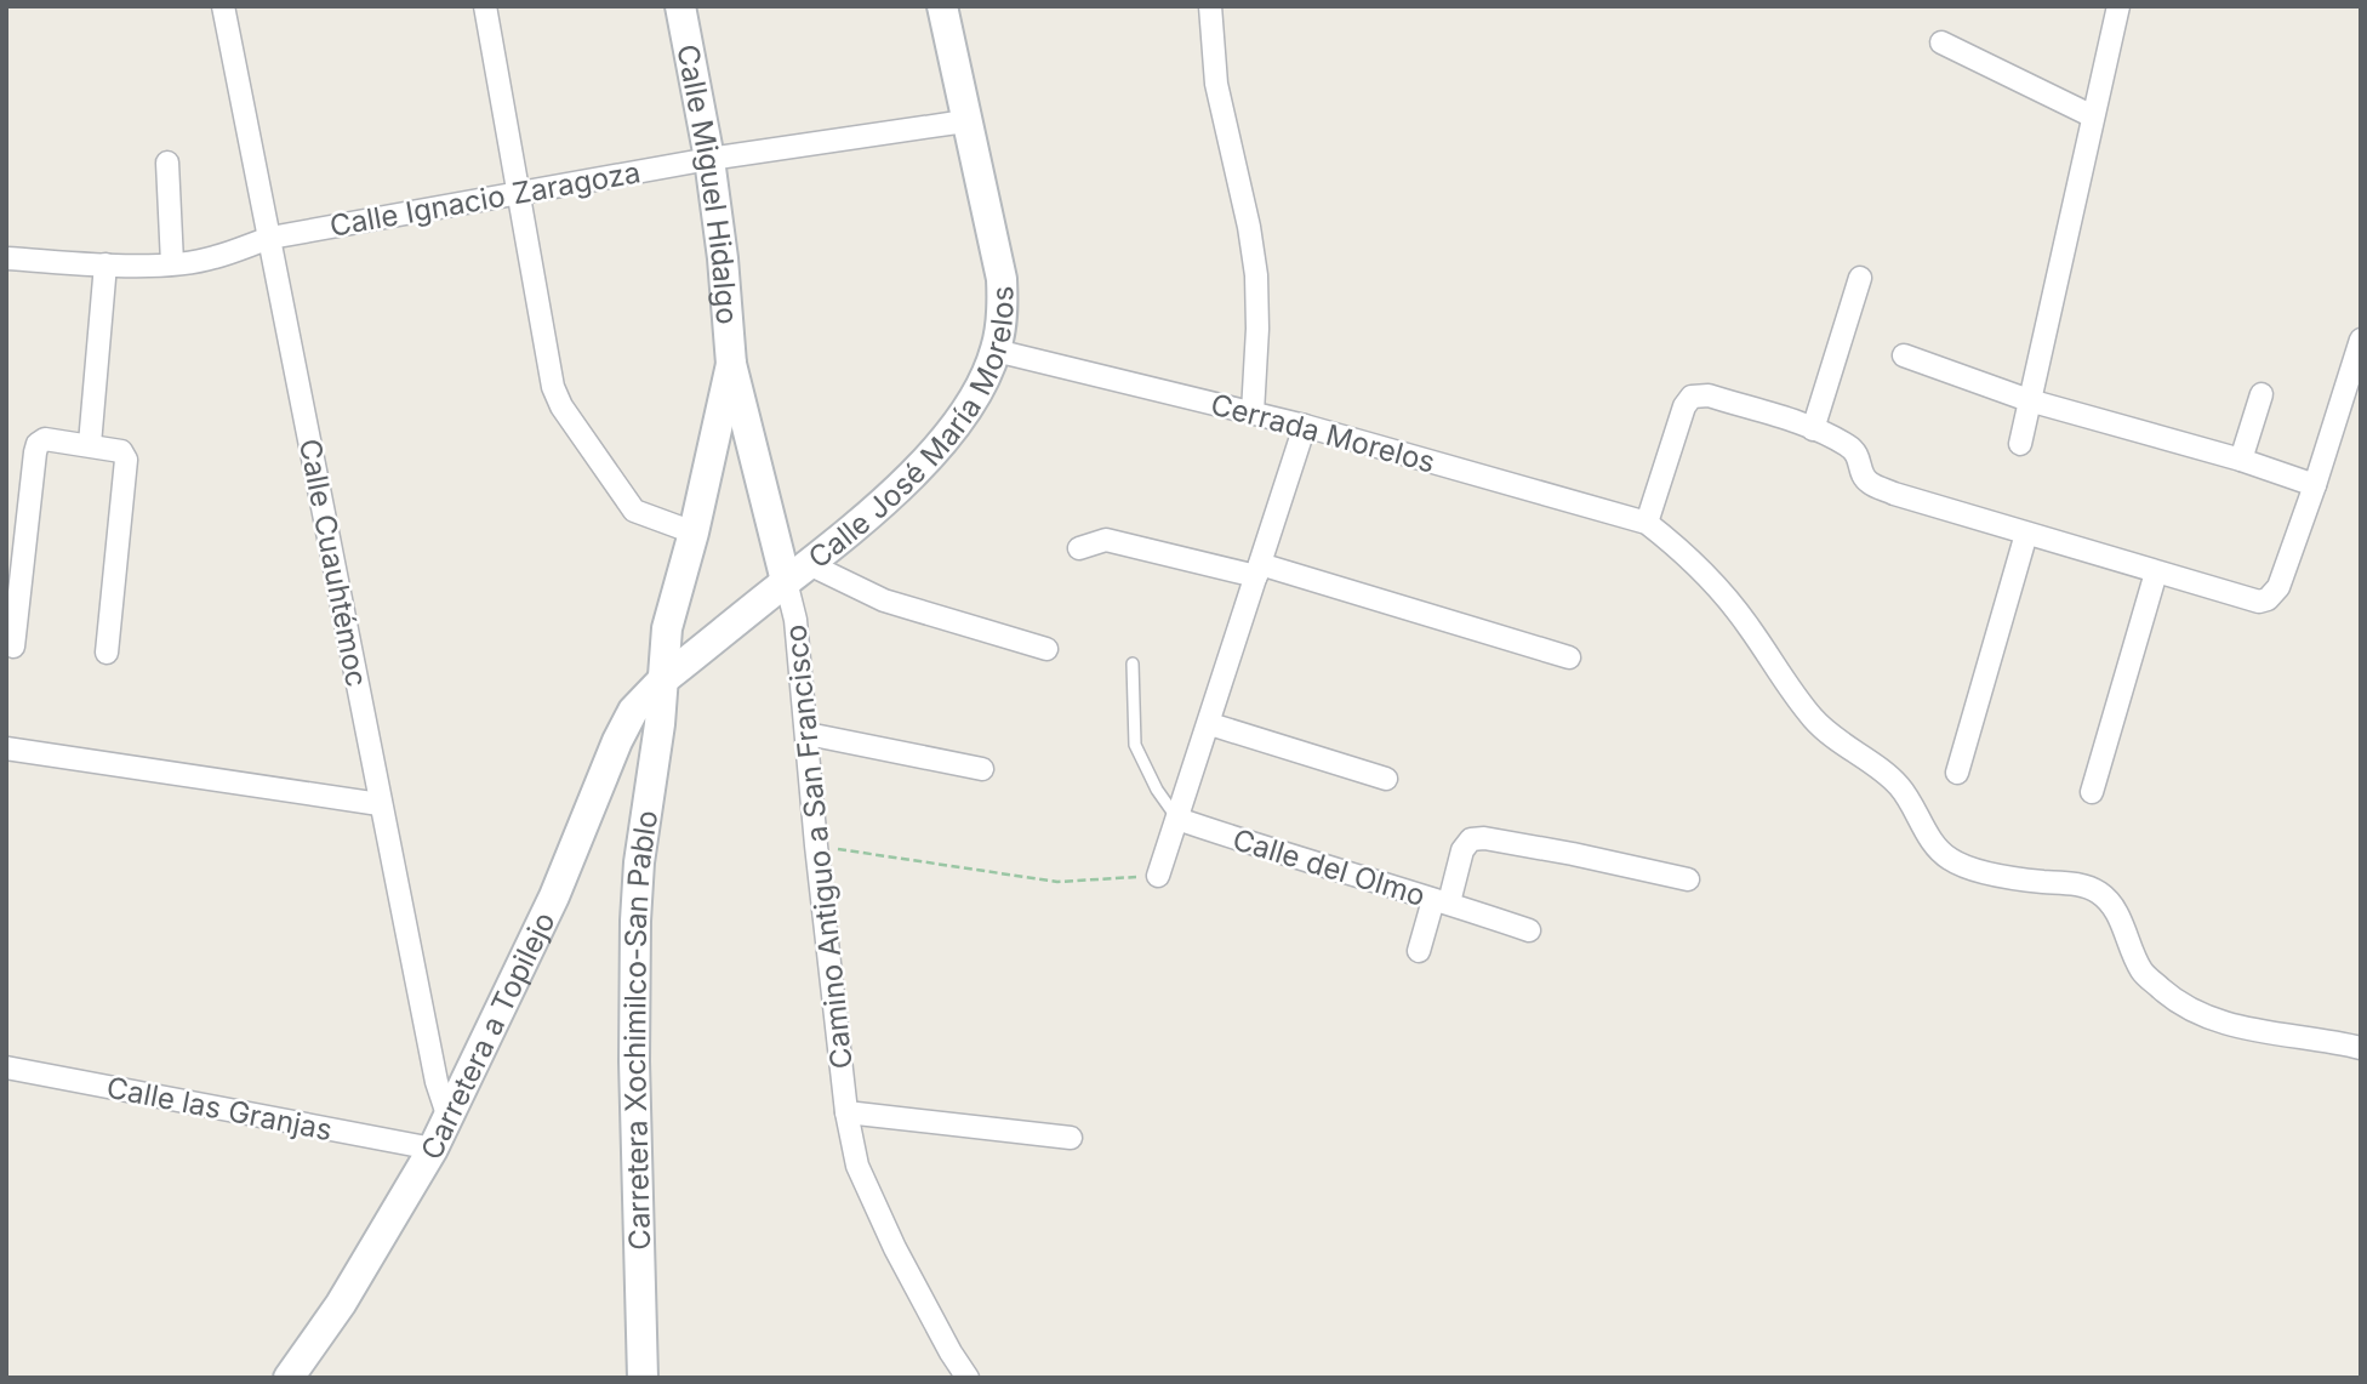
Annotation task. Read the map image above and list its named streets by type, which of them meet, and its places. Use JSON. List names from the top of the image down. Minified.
{"streets":{"main road":["Calle Miguel Hidalgo","Calle José María Morelos","Carretera Xochimilco-San Pablo","Carretera a Topilejo"],"street":["Calle Ignacio Zaragoza","Cerrada Morelos","Calle Cuauhtémoc","Camino Antiguo a San Francisco","Calle del Olmo","Calle las Granjas"]},"crossings":[["Calle Miguel Hidalgo","Calle Ignacio Zaragoza"],["Calle Miguel Hidalgo","Calle José María Morelos"],["Calle Miguel Hidalgo","Camino Antiguo a San Francisco"],["Calle Miguel Hidalgo","Carretera Xochimilco-San Pablo"],["Calle Miguel Hidalgo","Carretera a Topilejo"],["Calle Ignacio Zaragoza","Calle José María Morelos"],["Calle Ignacio Zaragoza","Calle Cuauhtémoc"],["Calle José María Morelos","Cerrada Morelos"],["Calle José María Morelos","Camino Antiguo a San Francisco"],["Calle José María Morelos","Carretera Xochimilco-San Pablo"],["Calle José María Morelos","Carretera a Topilejo"],["Calle Cuauhtémoc","Carretera a Topilejo"],["Carretera Xochimilco-San Pablo","Carretera a Topilejo"],["Carretera a Topilejo","Calle las Granjas"]]}
